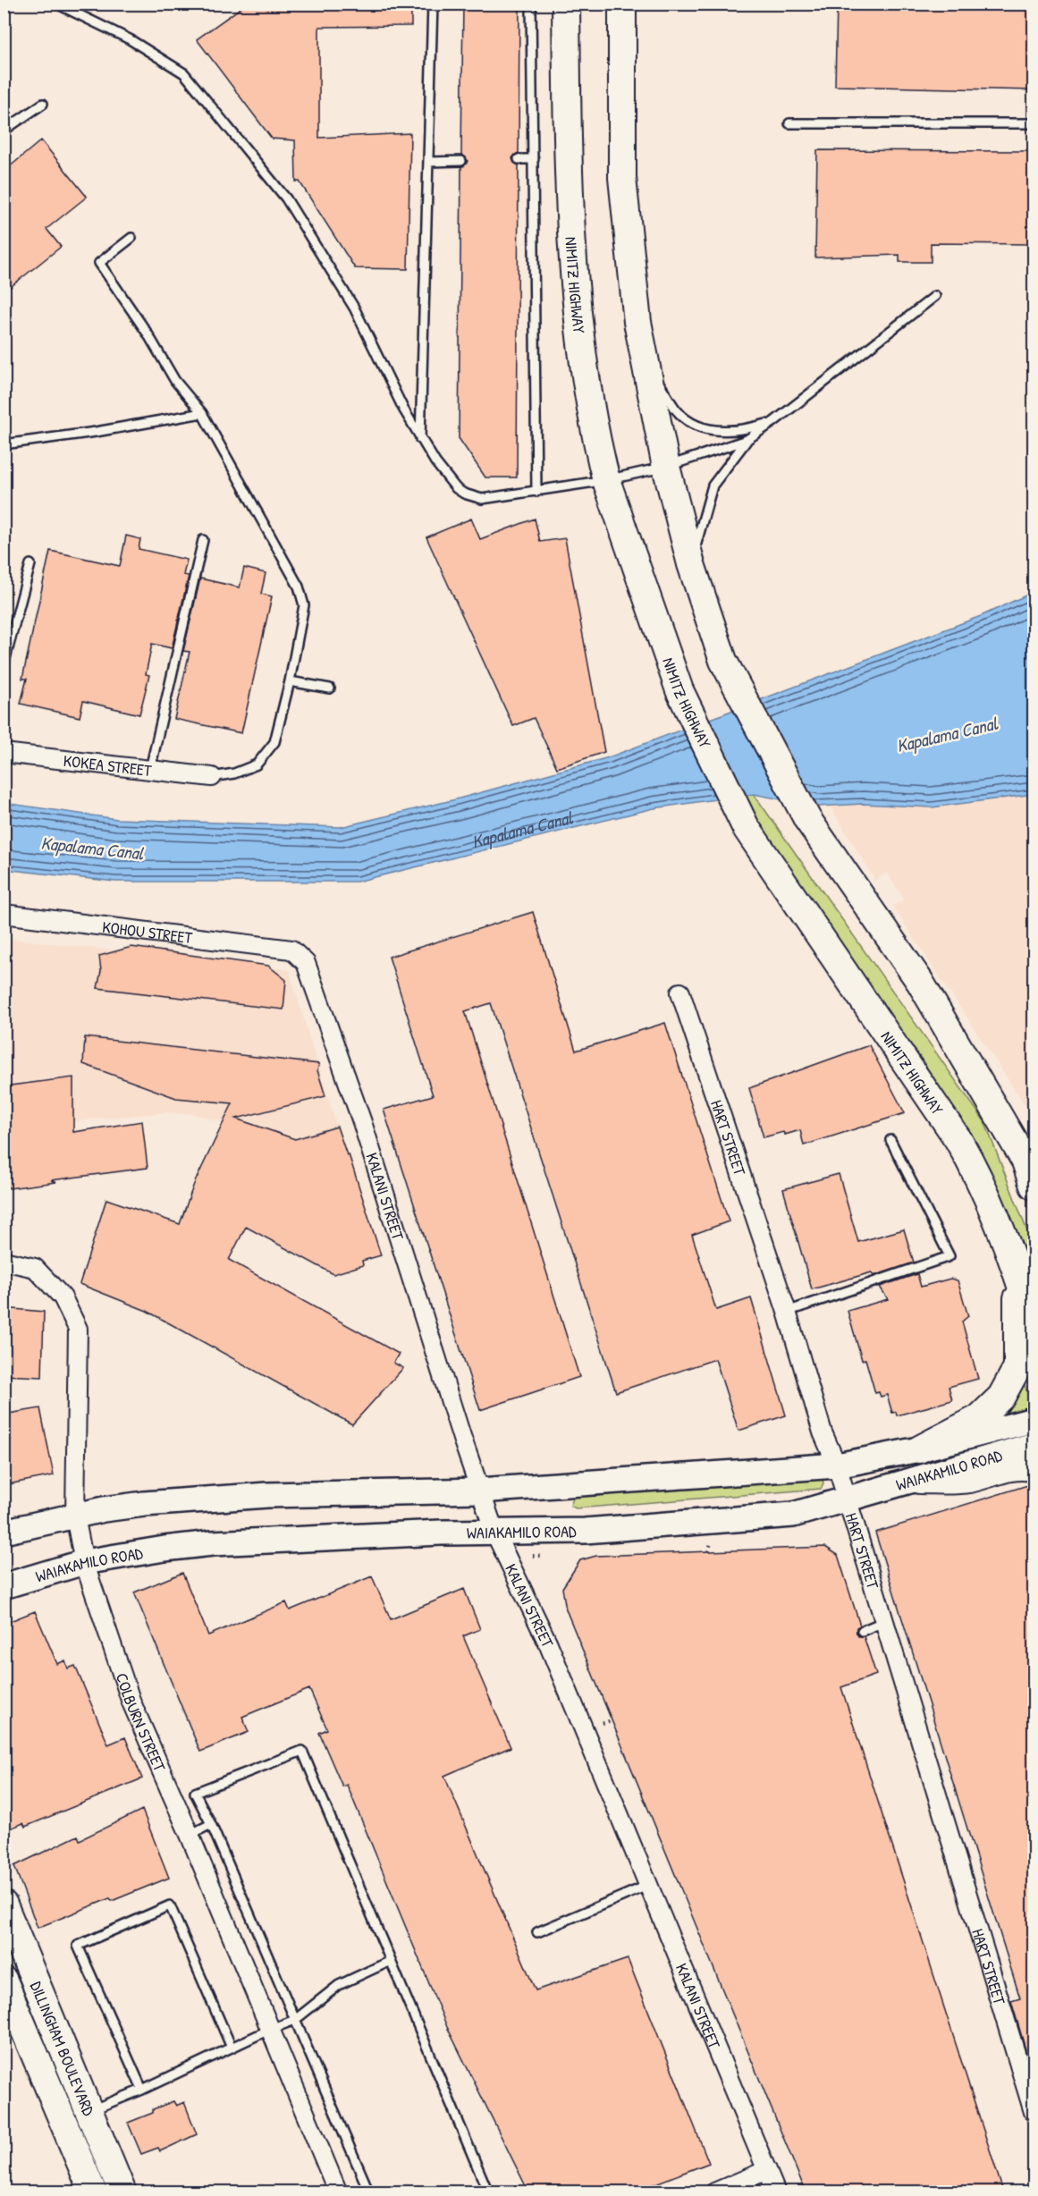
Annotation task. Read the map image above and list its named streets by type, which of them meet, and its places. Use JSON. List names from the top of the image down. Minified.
{"streets":{"main road":["NIMITZ HIGHWAY","WAIAKAMILO ROAD","DILLINGHAM BOULEVARD"],"street":["KOKEA STREET","KOHOU STREET","HART STREET","KALANI STREET","COLBURN STREET"]},"crossings":[["KOHOU STREET","KALANI STREET"],["HART STREET","WAIAKAMILO ROAD"],["KALANI STREET","WAIAKAMILO ROAD"],["WAIAKAMILO ROAD","COLBURN STREET"]],"water":["Kapalama Canal"]}
